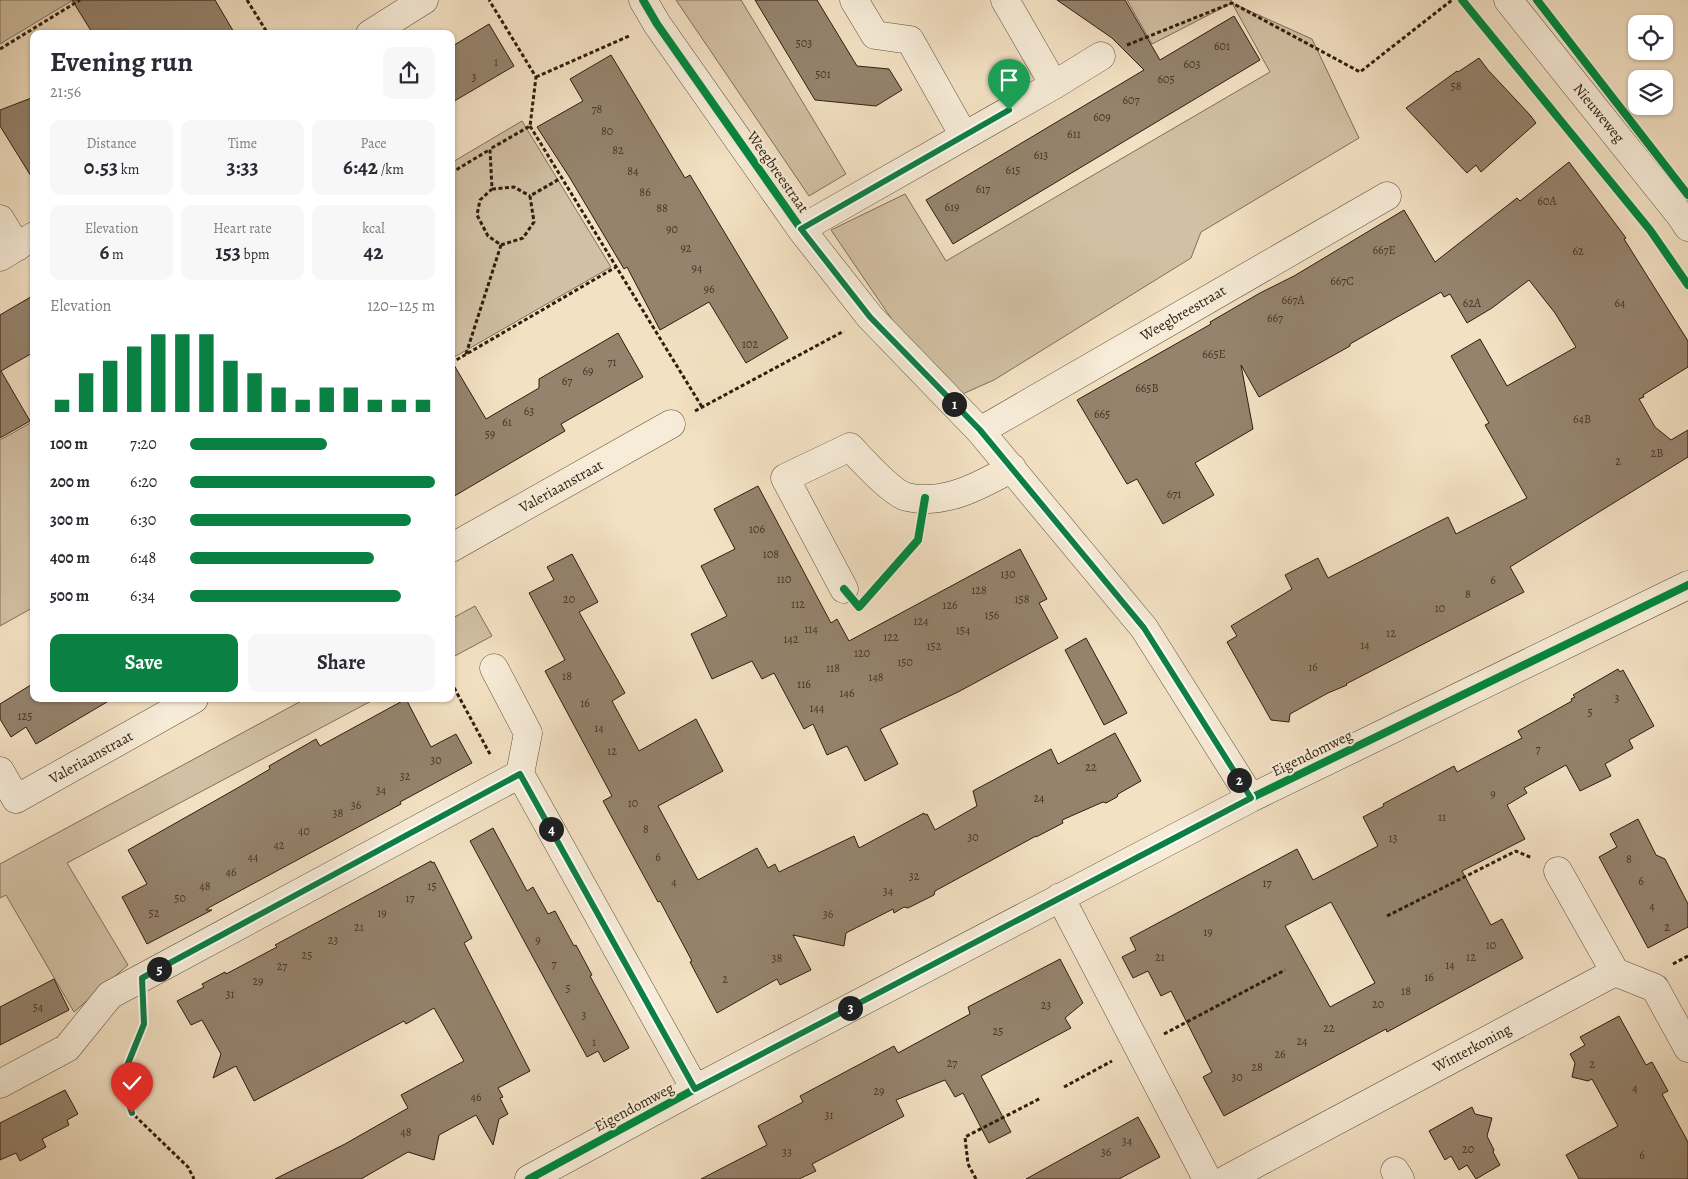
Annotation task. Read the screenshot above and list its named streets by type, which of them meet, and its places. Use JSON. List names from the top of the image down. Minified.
{"streets":{"street":["Nieuweweg","Weegbreestraat","Valeriaanstraat","Eigendomweg","Winterkoning"]},"crossings":[["Weegbreestraat","Eigendomweg"]],"house_numbers":["503","601","1","603","501","3","605","58","607","78","609","80","611","82","613","615","84","617","86","60A","619","88","90","92","667E","62","94","667C","96","667A","62A","64","667","102","665E","71","69","67","665B","63","665","64B","61","59","2B","2","671","106","108","130","110","6","128","8","20","158","112","126","10","156","124","114","154","12","122","142","14","152","120","150","16","118","18","148","116","146","3","16","144","5","125","14","7","12","30","22","32","34","9","24","10","36","38","11","8","40","30","13","42","44","6","8","46","32","6","4","17","48","15","34","50","17","4","52","19","36","21","2","19","23","9","10","25","21","12","38","7","14","27","16","2","29","5","18","31","20","23","54","3","22","25","24","1","26","27","2","28","30","4","29","46","31","48","34","20","33","36","6"],"page":{"heading":["Evening run","21:56"],"stats":[["Distance","0.53 km"],["Time","3:33"],["Pace","6:42 /km"],["Elevation","6 m"],["Heart rate","153 bpm"],["kcal","42"]],"chart":["Elevation","120–125 m"],"pins":["1","2","4","5","3"],"list":[{"name":"100 m","note":"7:20"},{"name":"200 m","note":"6:20"},{"name":"300 m","note":"6:30"},{"name":"400 m","note":"6:48"},{"name":"500 m","note":"6:34"}],"buttons":["Save","Share"]}}
